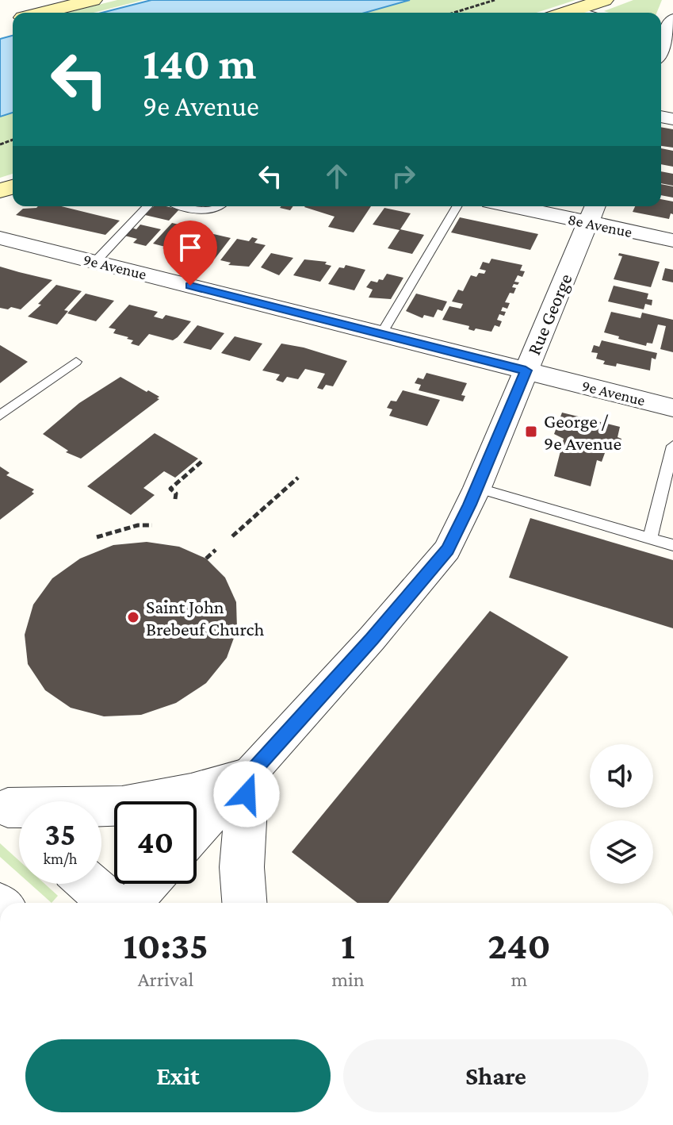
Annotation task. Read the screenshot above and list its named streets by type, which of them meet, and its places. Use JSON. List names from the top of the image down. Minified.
{"streets":{"street":["8e Avenue","9e Avenue","Rue George"]},"crossings":[["8e Avenue","Rue George"],["9e Avenue","Rue George"]],"places":{"transit":["George / 9e Avenue"],"other":["Saint John Brebeuf Church"]},"page":{"turn":["140 m","9e Avenue"],"speed":"35 km/h","limit":"40","eta":["10:35","Arrival","1","min","240","m"],"buttons":["Exit","Share"]}}
